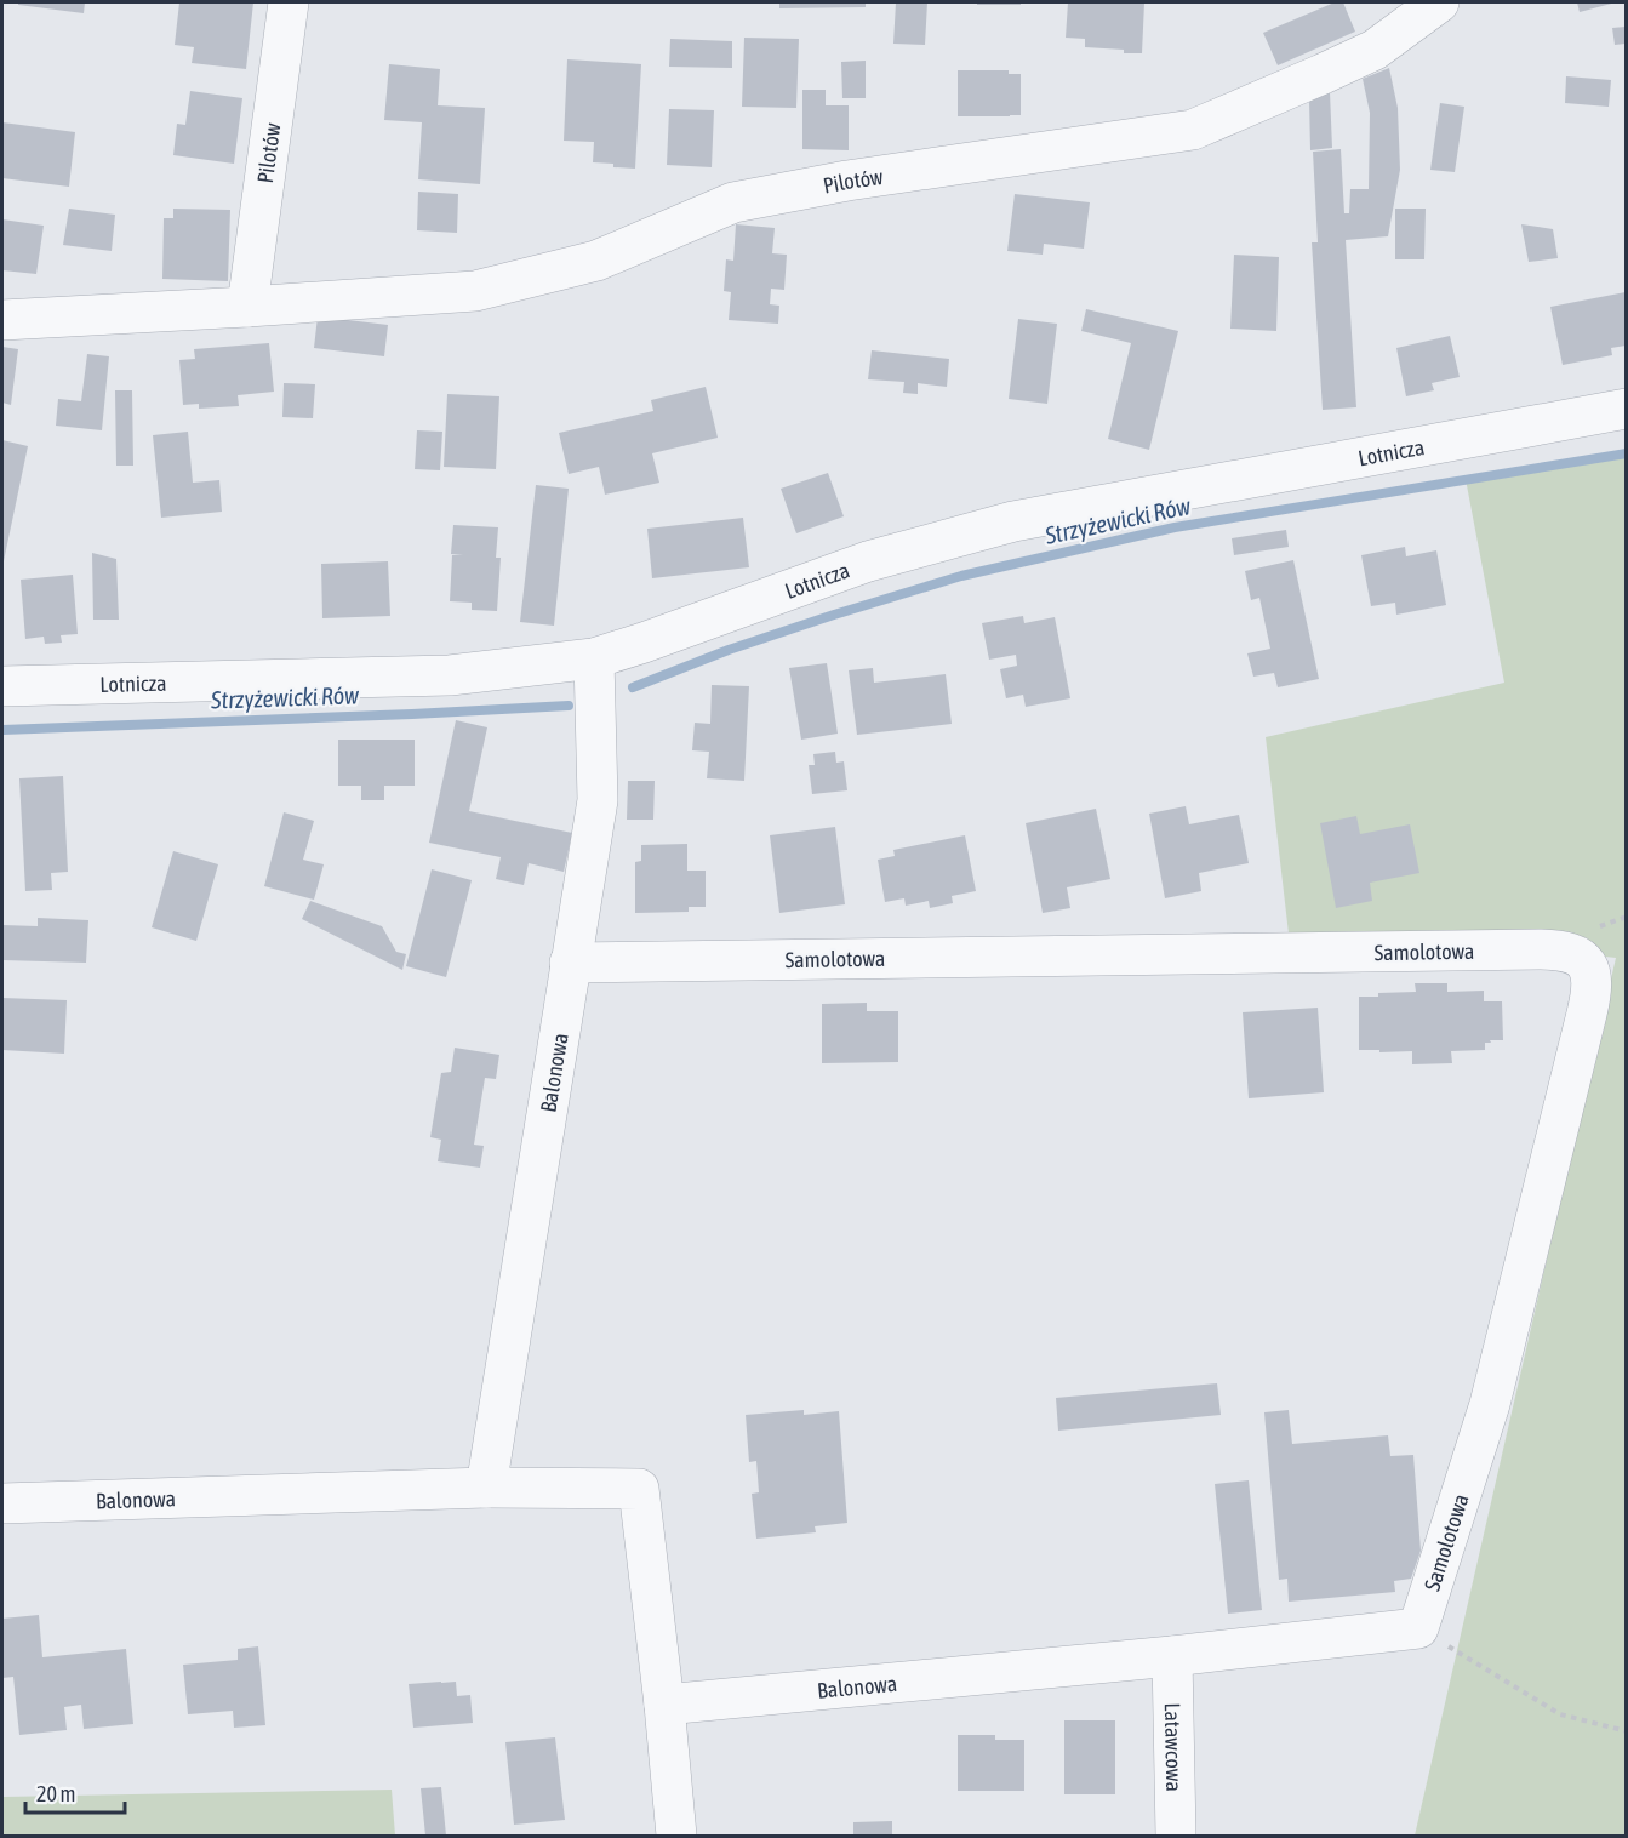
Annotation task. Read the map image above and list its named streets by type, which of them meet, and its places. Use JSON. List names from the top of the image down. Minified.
{"streets":{"street":["Pilotów","Lotnicza","Samolotowa","Balonowa","Latawcowa"]},"crossings":[["Lotnicza","Balonowa"],["Samolotowa","Balonowa"],["Balonowa","Latawcowa"]],"water":["Strzyżewicki Rów"],"scale_bar":"20 m"}
